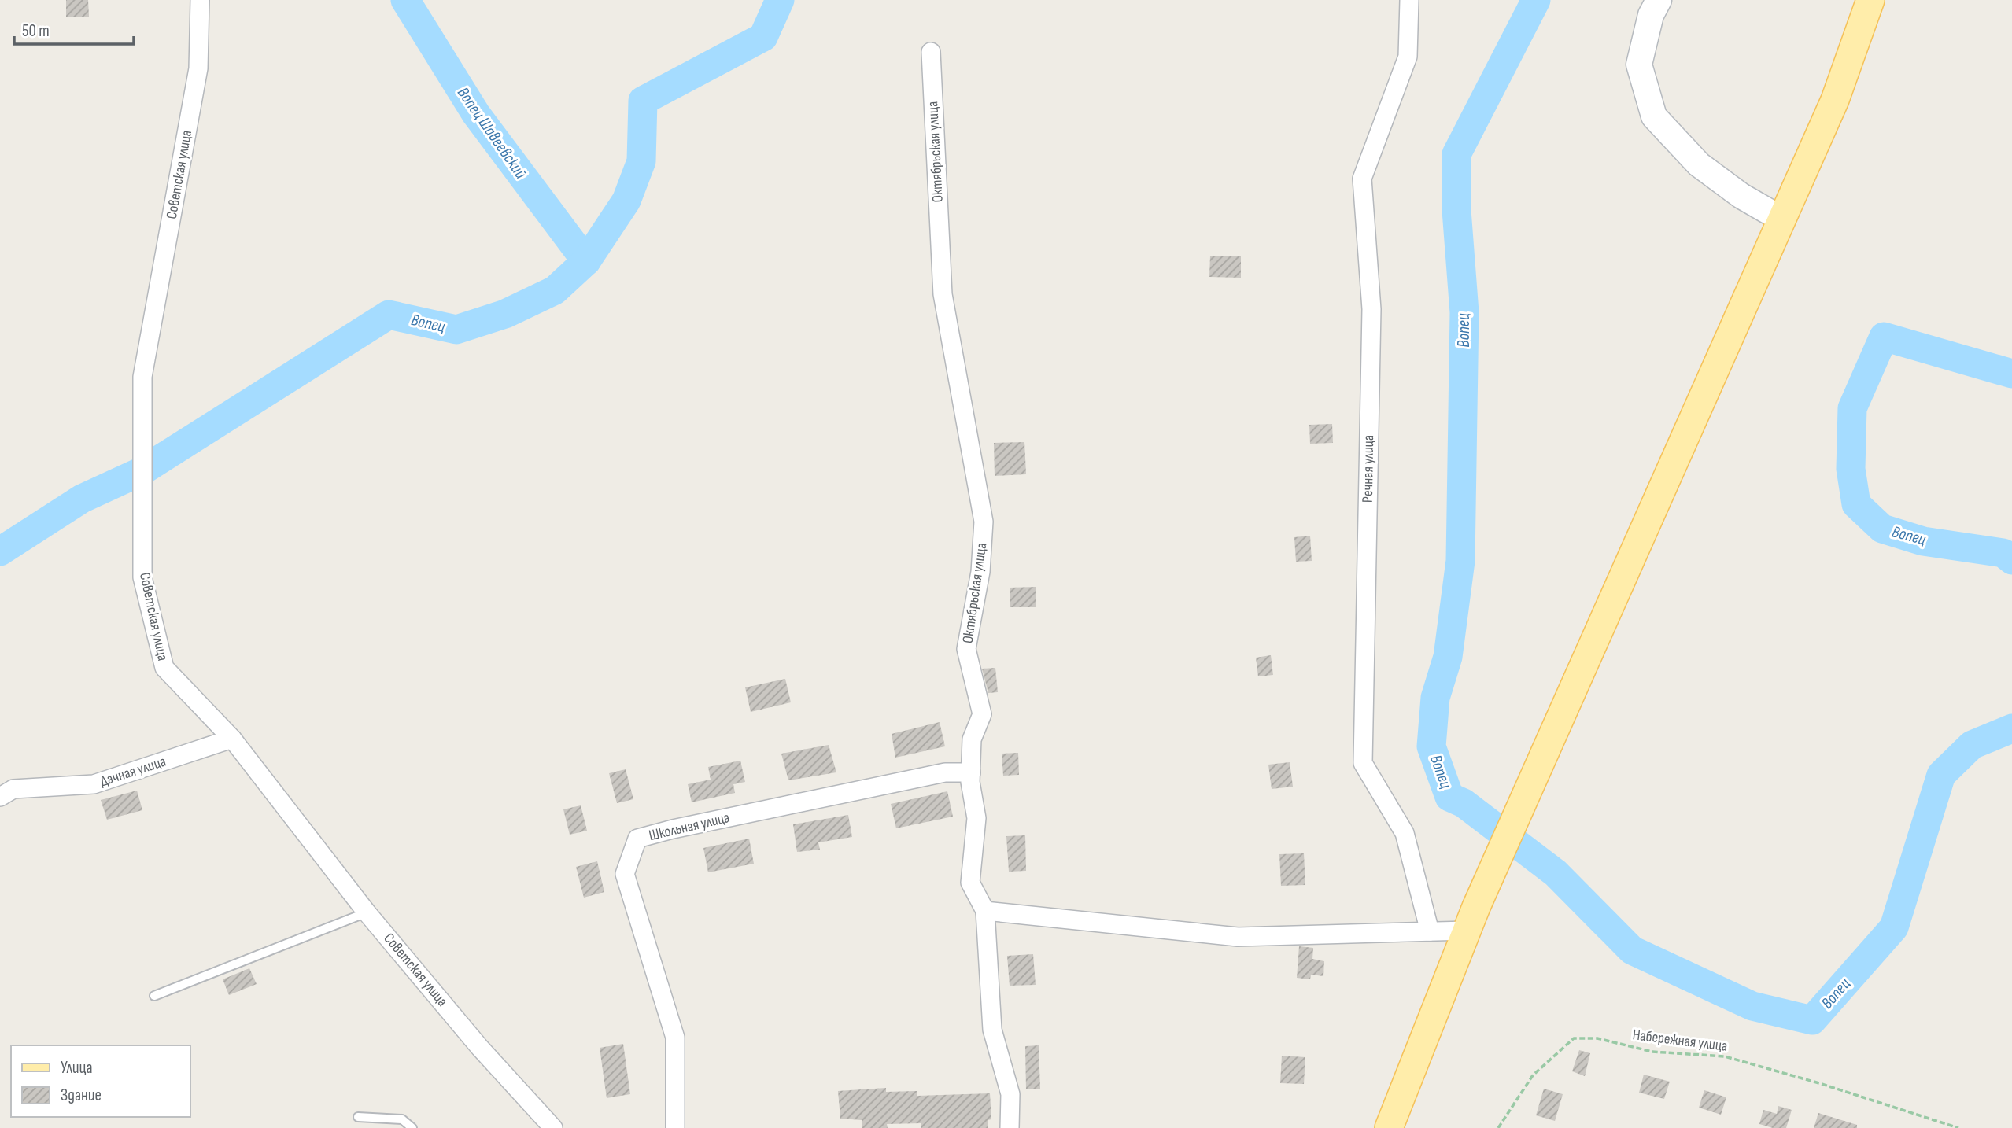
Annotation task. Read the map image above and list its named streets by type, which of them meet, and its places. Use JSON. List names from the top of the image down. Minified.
{"streets":{"street":["Октябрьская улица","Советская улица","Речная улица","Дачная улица","Школьная улица"],"path":["Набережная улица"]},"crossings":[["Октябрьская улица","Школьная улица"],["Советская улица","Дачная улица"]],"water":["Вопец Шавеевский","Вопец"],"legend":["Улица","Здание"],"scale_bar":"50 m"}
